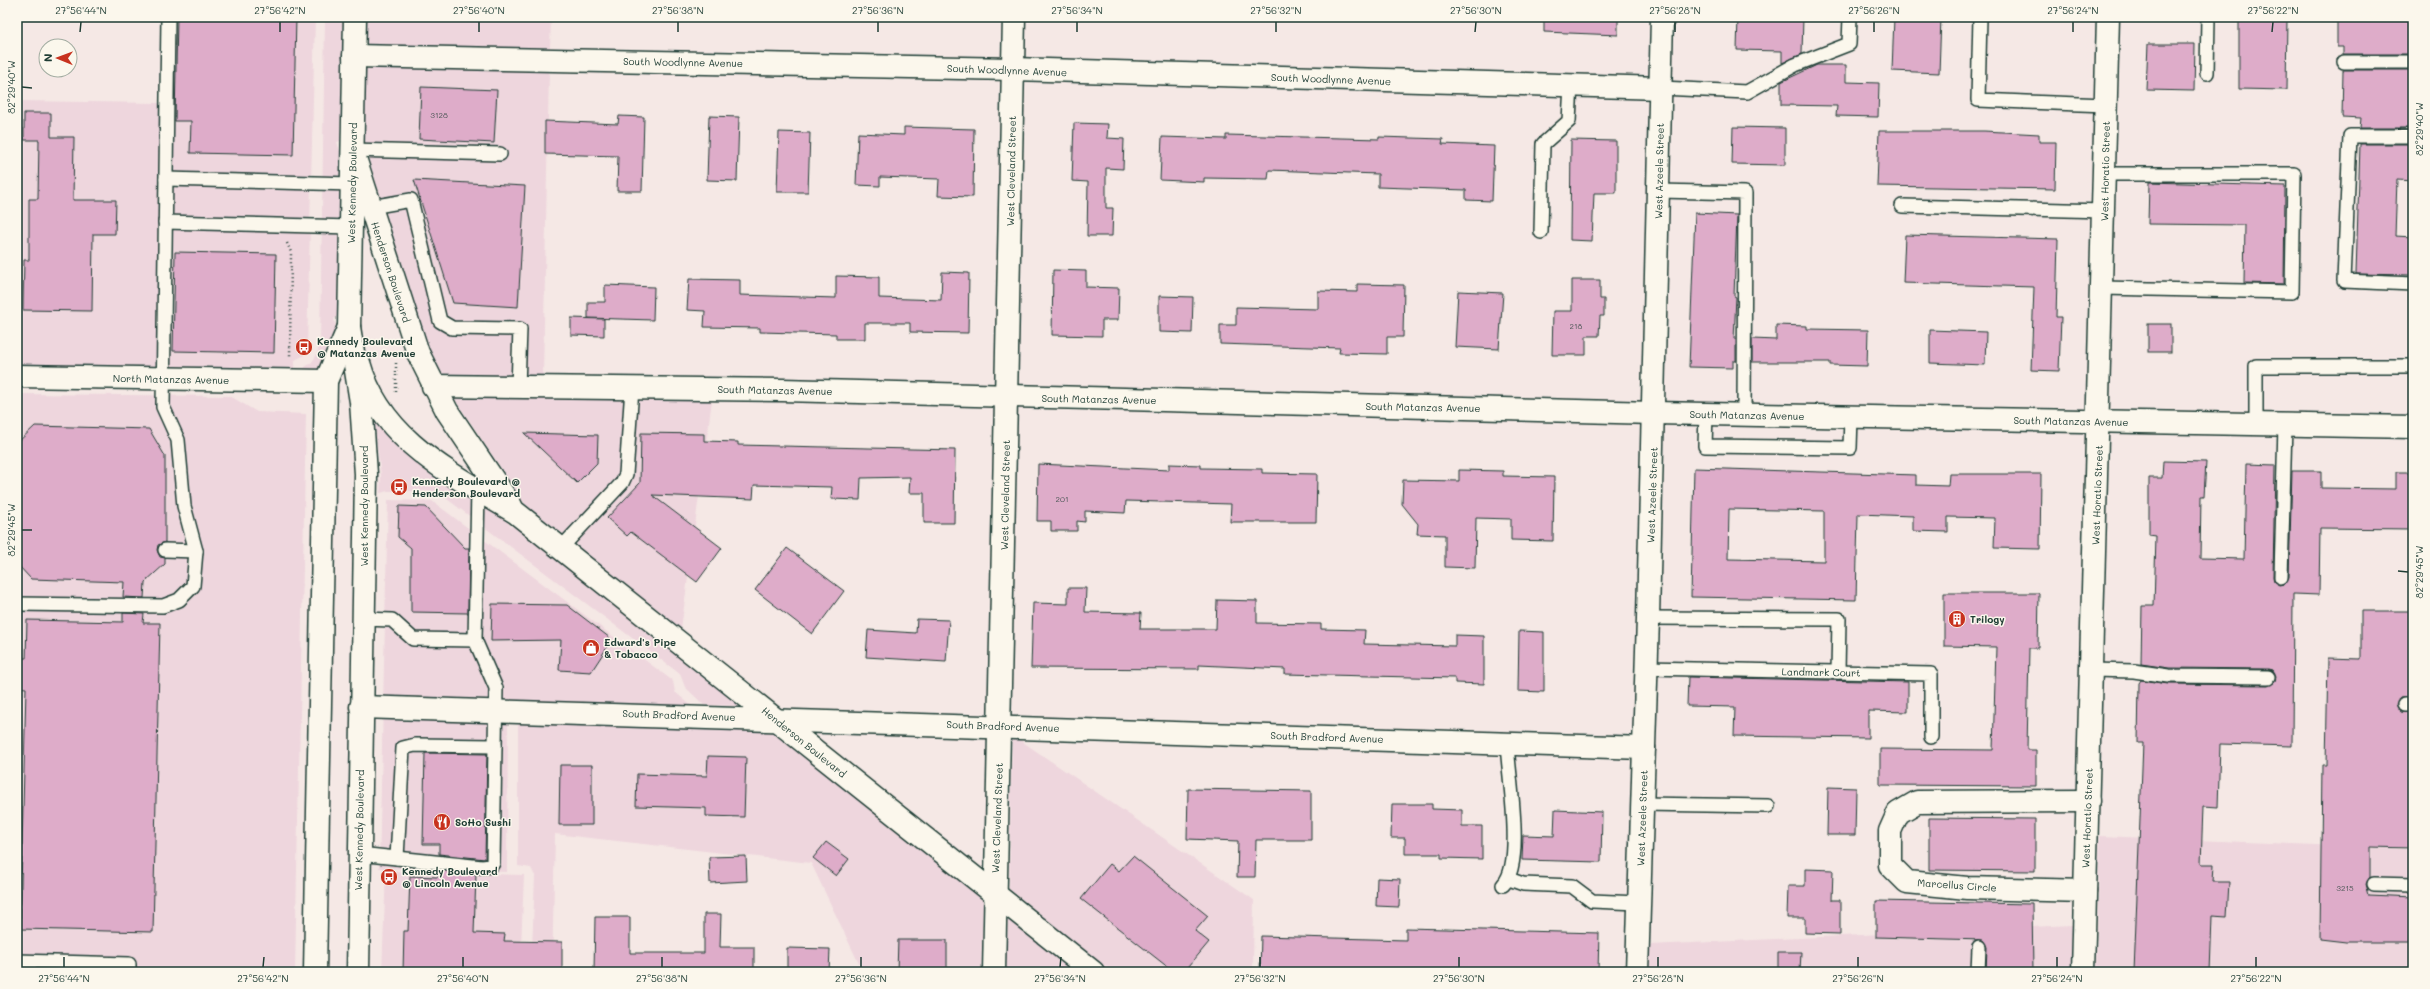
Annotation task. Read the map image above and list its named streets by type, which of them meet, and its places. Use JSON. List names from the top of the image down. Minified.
{"streets":{"street":["South Woodlynne Avenue","West Cleveland Street","West Azeele Street","West Horatio Street","West Kennedy Boulevard","Henderson Boulevard","North Matanzas Avenue","South Matanzas Avenue","South Bradford Avenue","Marcellus Circle"],"lane":["Landmark Court"]},"crossings":[["South Woodlynne Avenue","West Cleveland Street"],["South Woodlynne Avenue","West Azeele Street"],["South Woodlynne Avenue","West Kennedy Boulevard"],["West Cleveland Street","Henderson Boulevard"],["West Cleveland Street","South Matanzas Avenue"],["West Cleveland Street","South Bradford Avenue"],["West Azeele Street","South Matanzas Avenue"],["West Azeele Street","Landmark Court"],["West Azeele Street","South Bradford Avenue"],["West Horatio Street","South Matanzas Avenue"],["West Horatio Street","Marcellus Circle"],["West Kennedy Boulevard","Henderson Boulevard"],["West Kennedy Boulevard","South Bradford Avenue"],["Henderson Boulevard","South Matanzas Avenue"],["Henderson Boulevard","South Bradford Avenue"]],"places":{"bus stop":["Kennedy Boulevard @ Matanzas Avenue","Kennedy Boulevard @ Henderson Boulevard","Kennedy Boulevard @ Lincoln Avenue"],"building":["Trilogy"],"shop":["Edward's Pipe & Tobacco"],"restaurant":["SoHo Sushi"]},"house_numbers":["3128","218","201","3215"],"north":"left","coordinates":["27°56'44\"N","27°56'42\"N","27°56'40\"N","27°56'38\"N","27°56'36\"N","27°56'34\"N","27°56'32\"N","27°56'30\"N","27°56'28\"N","27°56'26\"N","27°56'24\"N","27°56'22\"N","82°29'40\"W","82°29'45\"W"]}
